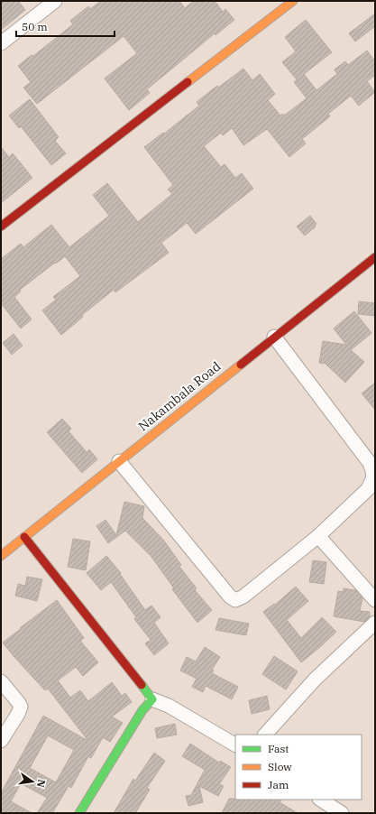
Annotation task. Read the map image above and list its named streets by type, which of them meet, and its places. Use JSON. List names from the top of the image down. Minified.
{"streets":{"street":["Nakambala Road"]},"legend":["Fast","Slow","Jam"],"scale_bar":"50 m","north":"right"}
